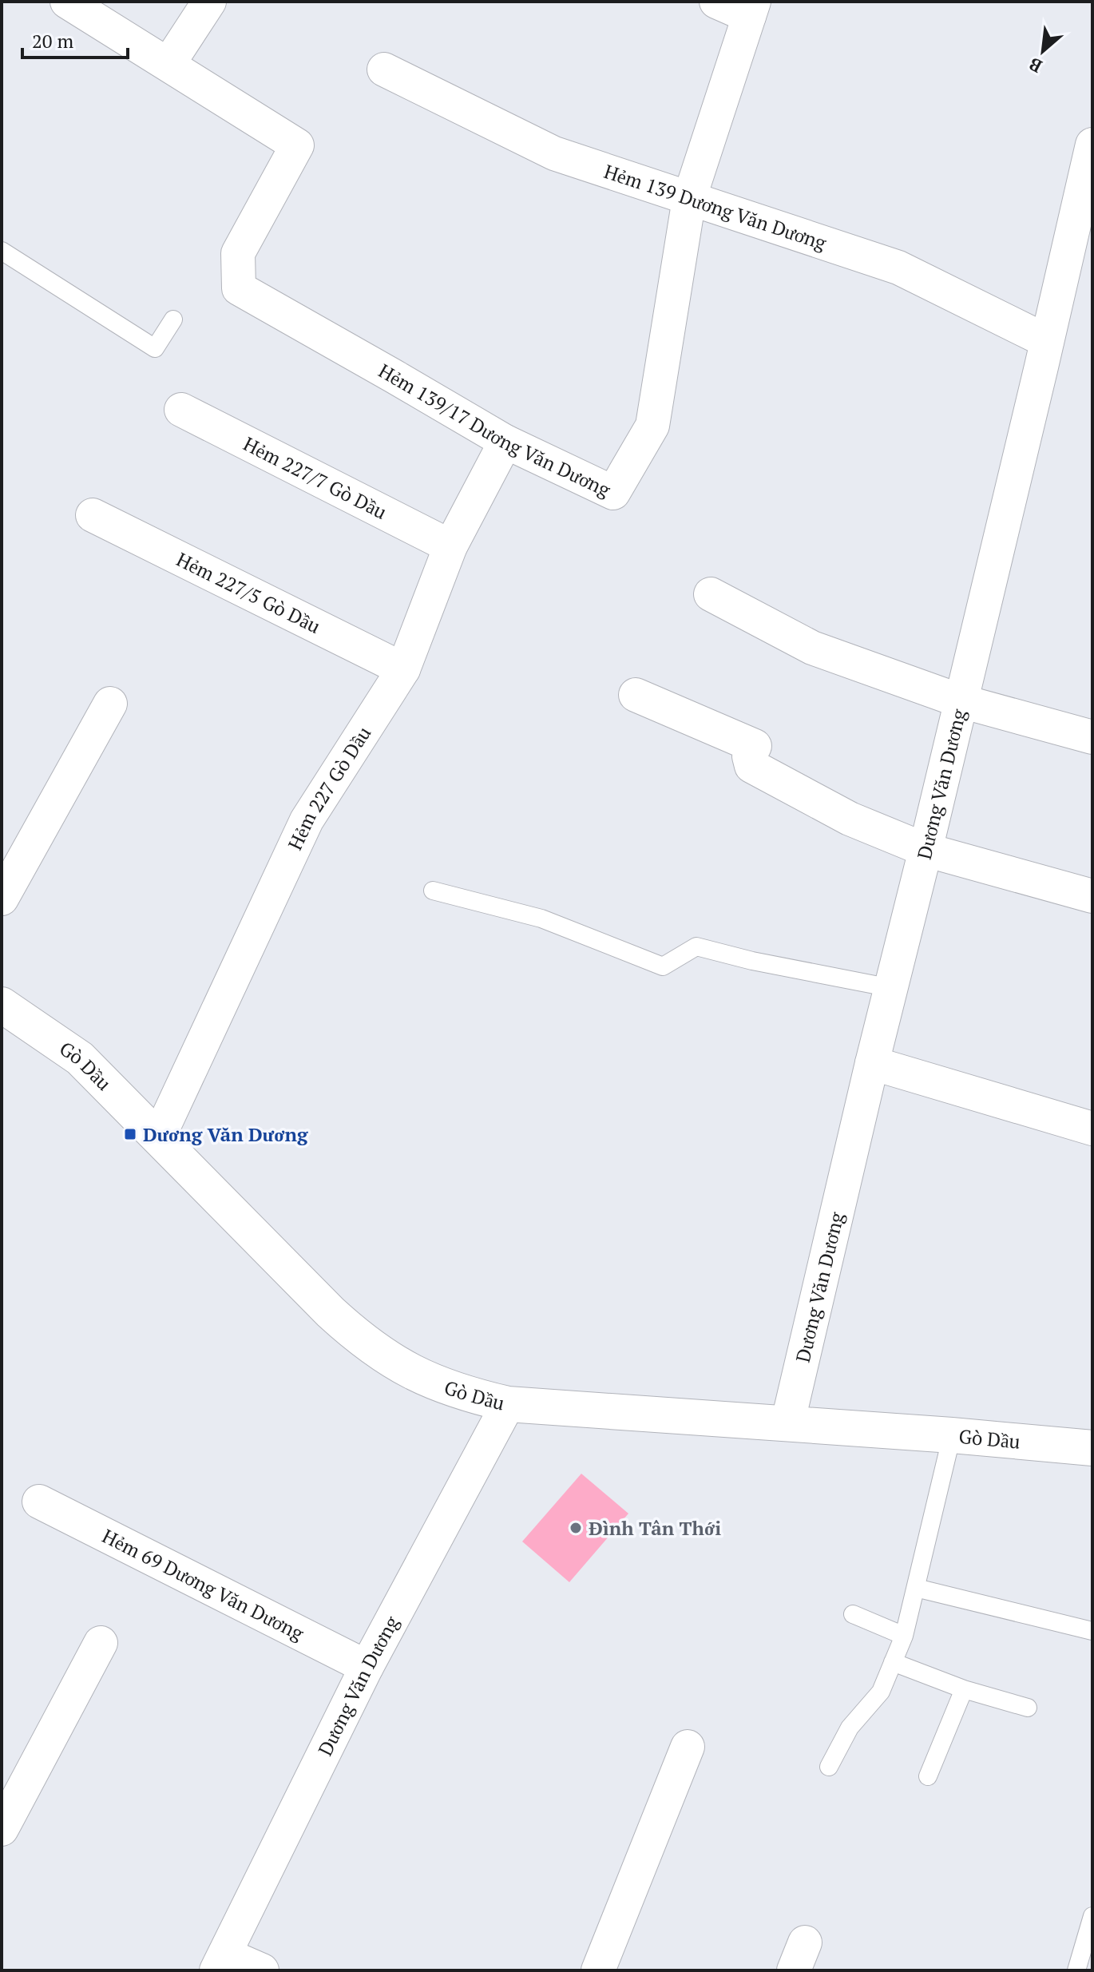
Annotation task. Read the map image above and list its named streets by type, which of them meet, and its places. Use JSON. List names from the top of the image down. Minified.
{"streets":{"street":["Hẻm 139 Dương Văn Dương","Hẻm 139/17 Dương Văn Dương","Hẻm 227/7 Gò Dầu","Hẻm 227/5 Gò Dầu","Dương Văn Dương","Hẻm 227 Gò Dầu","Gò Dầu","Hẻm 69 Dương Văn Dương"]},"crossings":[["Hẻm 139 Dương Văn Dương","Hẻm 139/17 Dương Văn Dương"],["Hẻm 139 Dương Văn Dương","Dương Văn Dương"],["Hẻm 139/17 Dương Văn Dương","Hẻm 227 Gò Dầu"],["Hẻm 227/7 Gò Dầu","Hẻm 227 Gò Dầu"],["Hẻm 227/5 Gò Dầu","Hẻm 227 Gò Dầu"],["Dương Văn Dương","Gò Dầu"],["Dương Văn Dương","Hẻm 69 Dương Văn Dương"],["Hẻm 227 Gò Dầu","Gò Dầu"]],"places":{"transit":["Dương Văn Dương"],"other":["Đình Tân Thới"]},"scale_bar":"20 m","north":"bottom left"}
